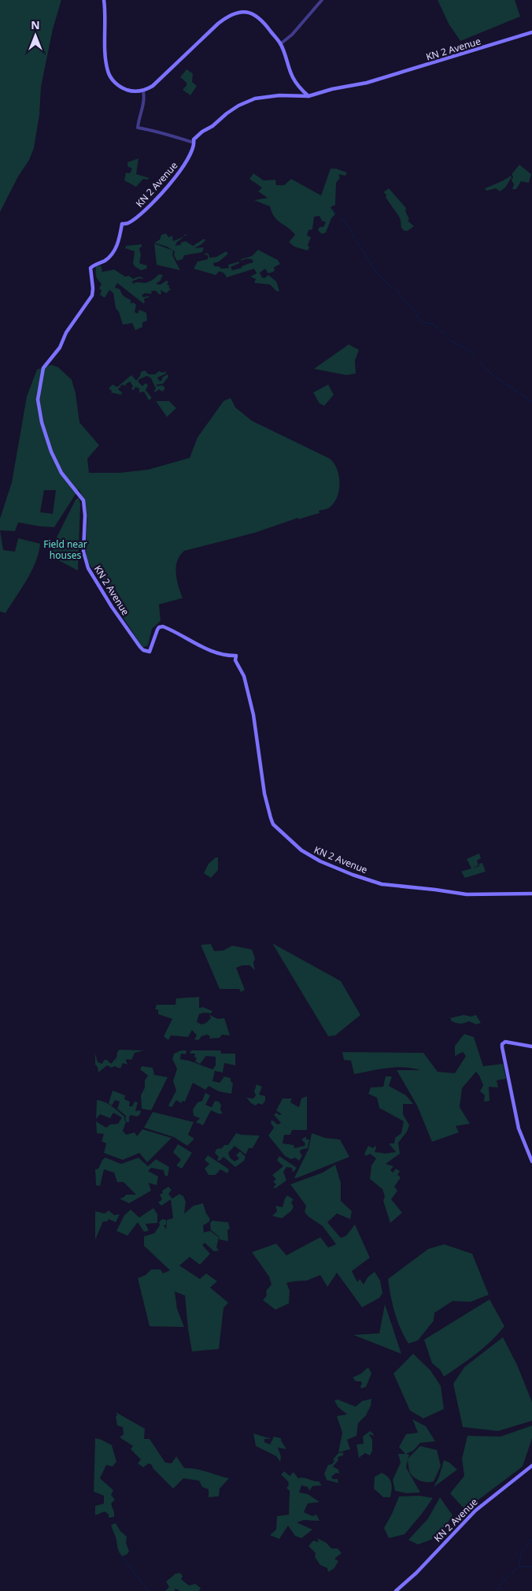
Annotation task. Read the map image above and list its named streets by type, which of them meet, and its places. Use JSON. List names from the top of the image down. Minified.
{"streets":{"main road":["KN 2 Avenue"]},"parks":["Field near houses"],"north":"top"}
